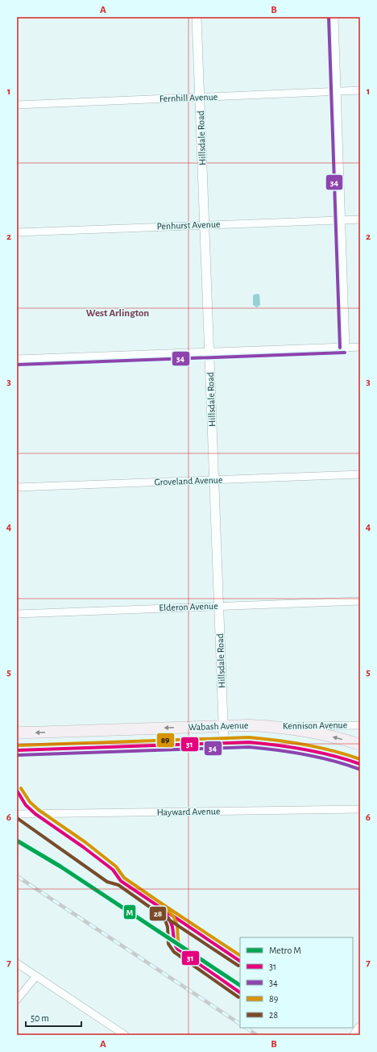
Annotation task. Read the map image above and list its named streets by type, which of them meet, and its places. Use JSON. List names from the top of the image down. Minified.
{"streets":{"main road":["Wabash Avenue"],"street":["Fernhill Avenue","Hillsdale Road","Penhurst Avenue","Groveland Avenue","Elderon Avenue","Kennison Avenue","Hayward Avenue"]},"crossings":[["Fernhill Avenue","Hillsdale Road"],["Hillsdale Road","Penhurst Avenue"],["Hillsdale Road","Groveland Avenue"],["Hillsdale Road","Elderon Avenue"],["Hillsdale Road","Wabash Avenue"],["Kennison Avenue","Wabash Avenue"]],"districts":["West Arlington"],"lines":["transit line 34","transit line 89","transit line 31","transit line 28","metro line M"],"legend":["Metro M","31","34","89","28"],"scale_bar":"50 m","grid":{"columns":["A","B"],"rows":["1","2","3","4","5","6","7"]}}
